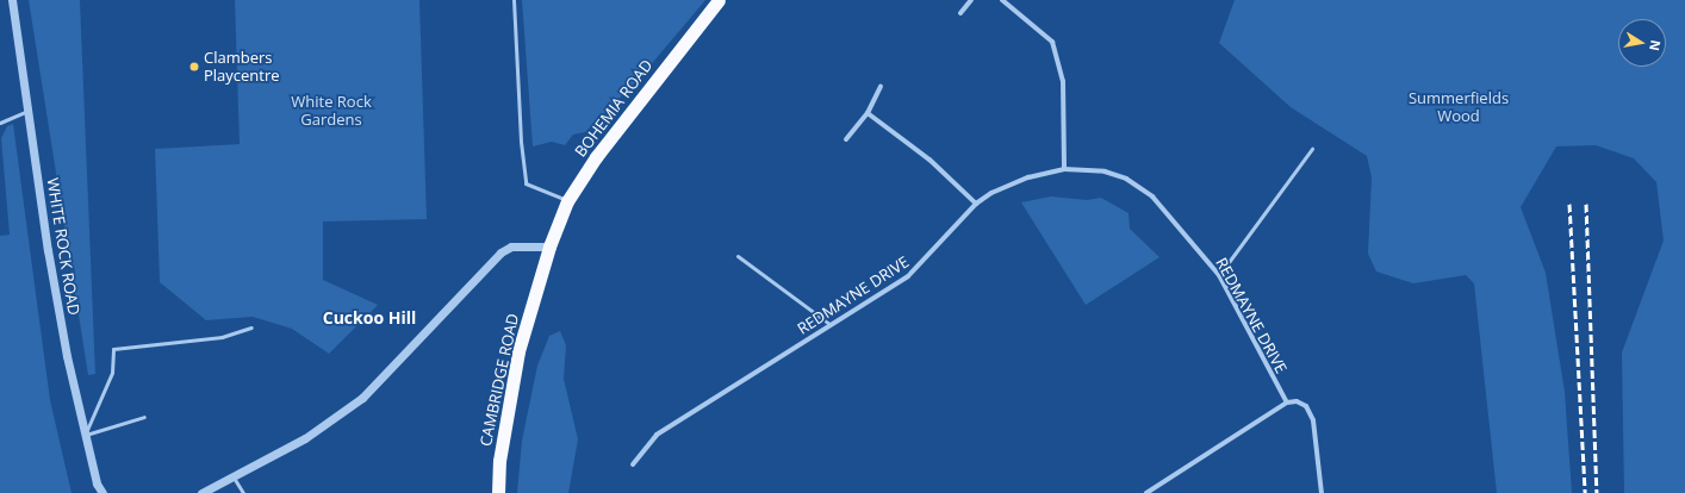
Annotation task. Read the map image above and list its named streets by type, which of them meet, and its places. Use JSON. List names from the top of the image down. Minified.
{"streets":{"highway":["BOHEMIA ROAD","CAMBRIDGE ROAD"],"street":["WHITE ROCK ROAD","REDMAYNE DRIVE"]},"crossings":[["BOHEMIA ROAD","CAMBRIDGE ROAD"]],"districts":["Cuckoo Hill"],"parks":["Summerfields Wood","White Rock Gardens"],"places":["Clambers Playcentre"],"north":"right"}
